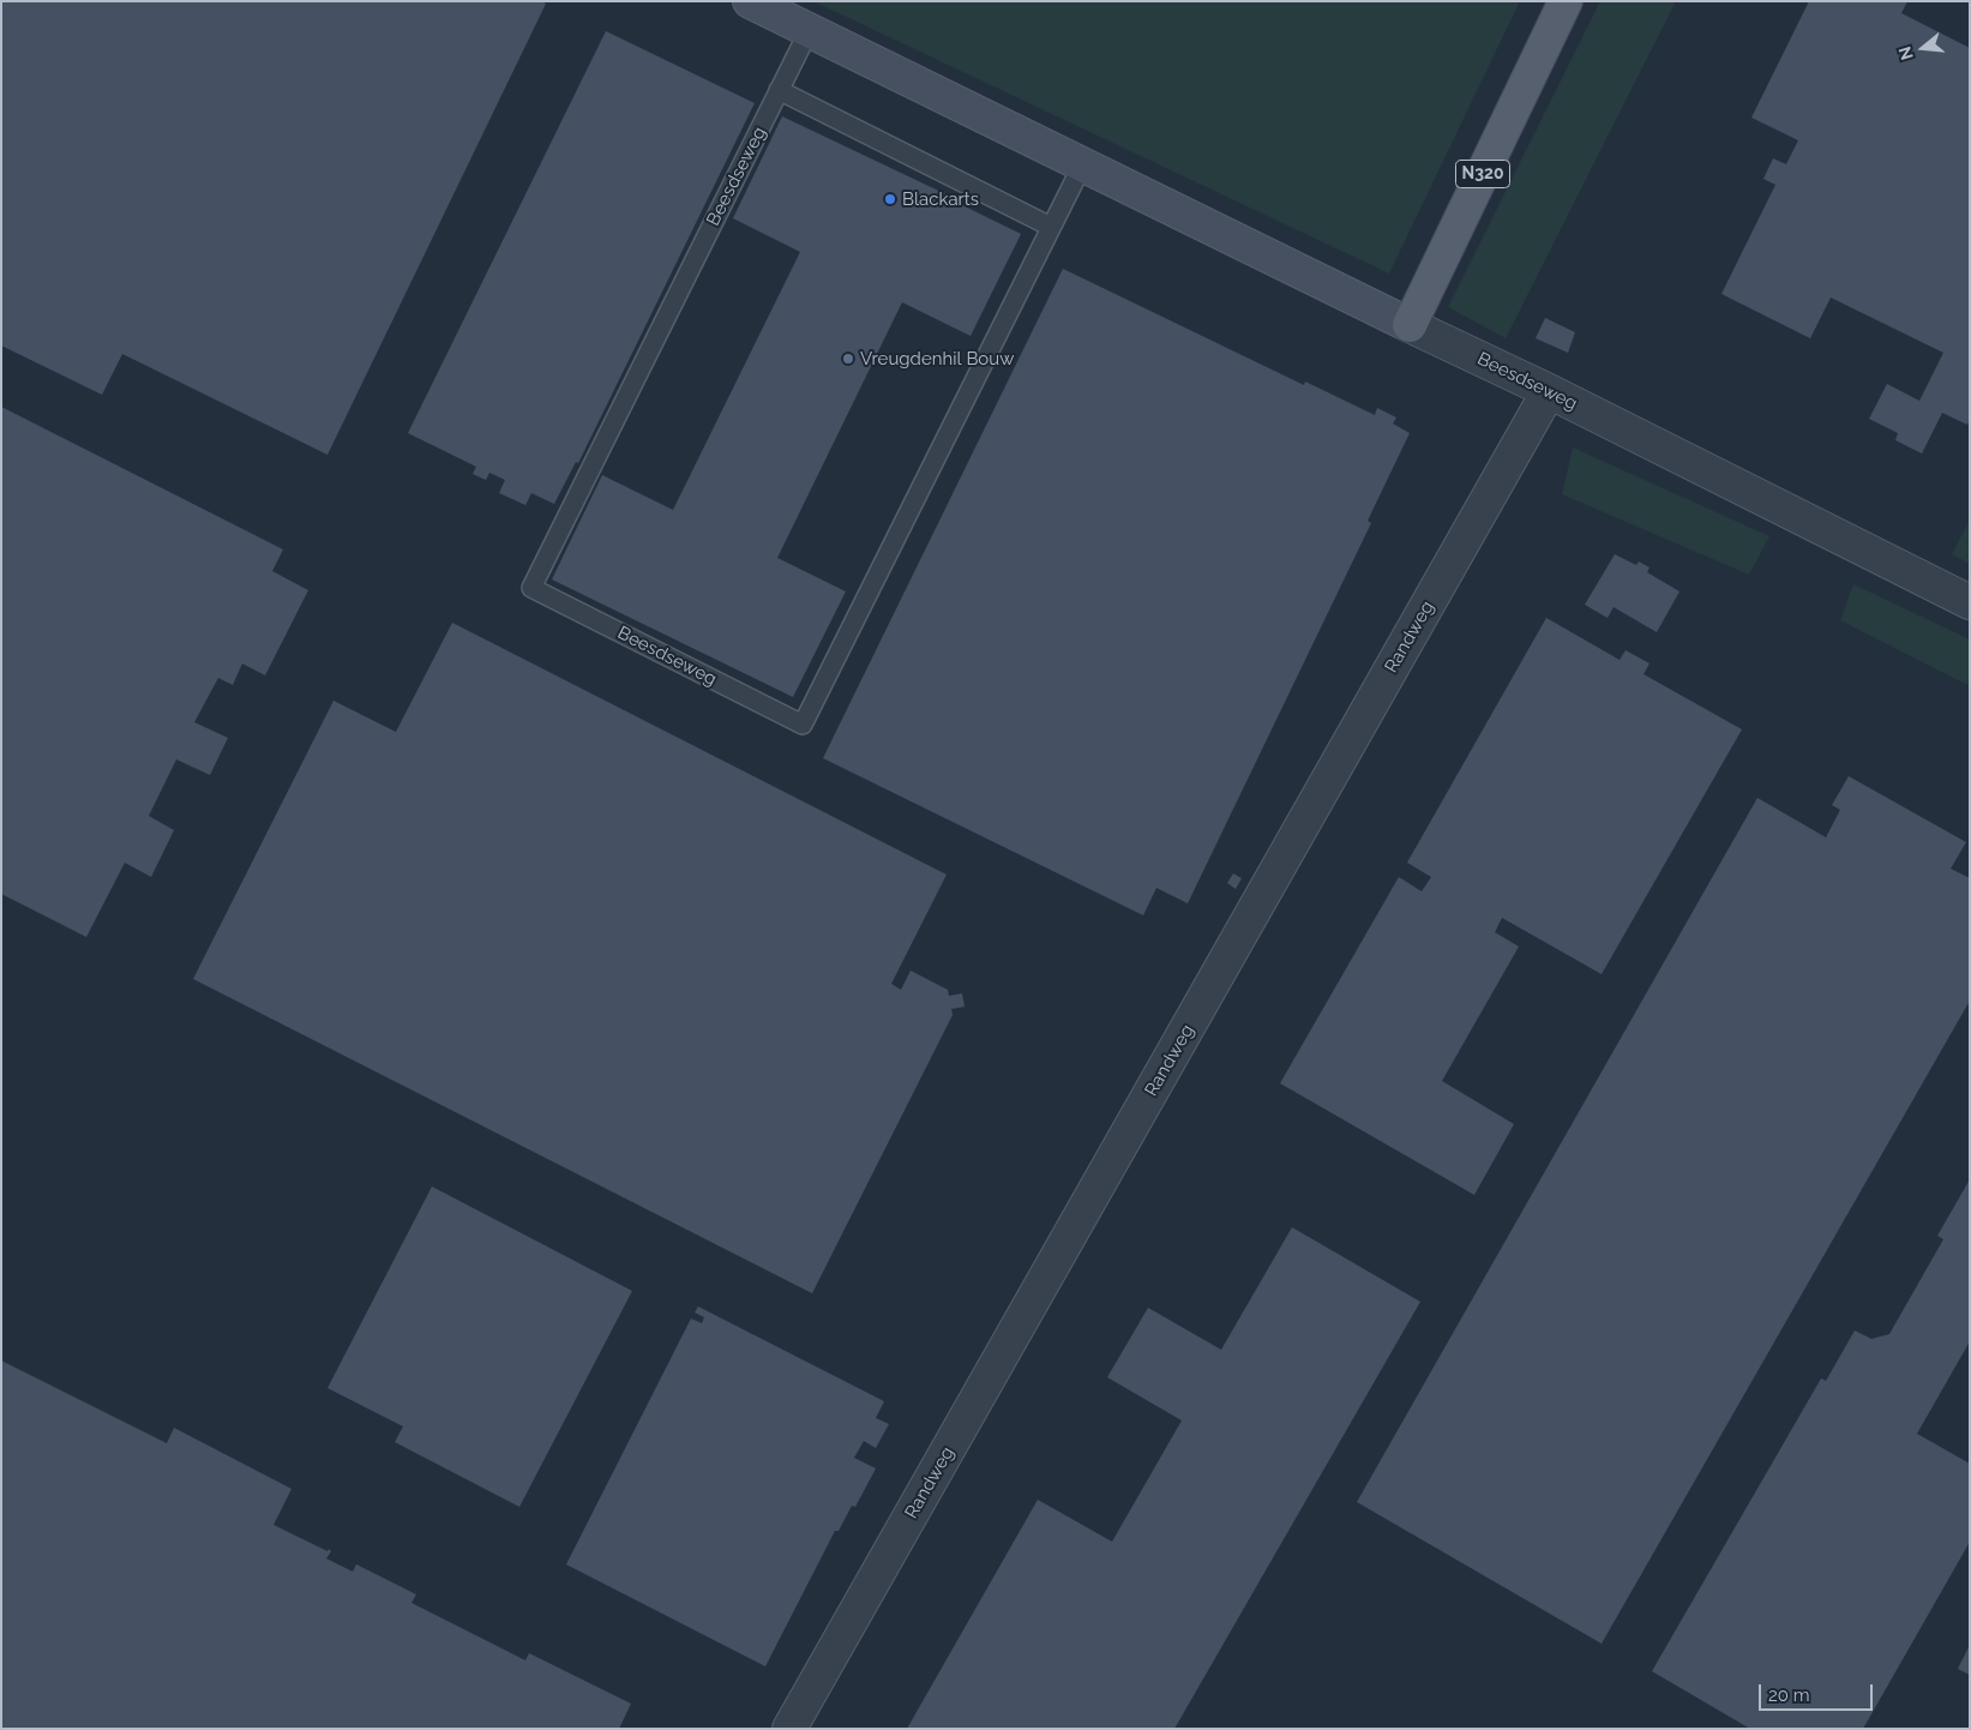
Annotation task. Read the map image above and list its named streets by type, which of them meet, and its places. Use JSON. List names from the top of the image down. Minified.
{"streets":{"main road":["N320"],"street":["Beesdseweg","Randweg"]},"crossings":[["N320","Beesdseweg"],["Beesdseweg","Randweg"]],"places":["Blackarts","Vreugdenhil Bouw"],"scale_bar":"20 m","north":"left"}
